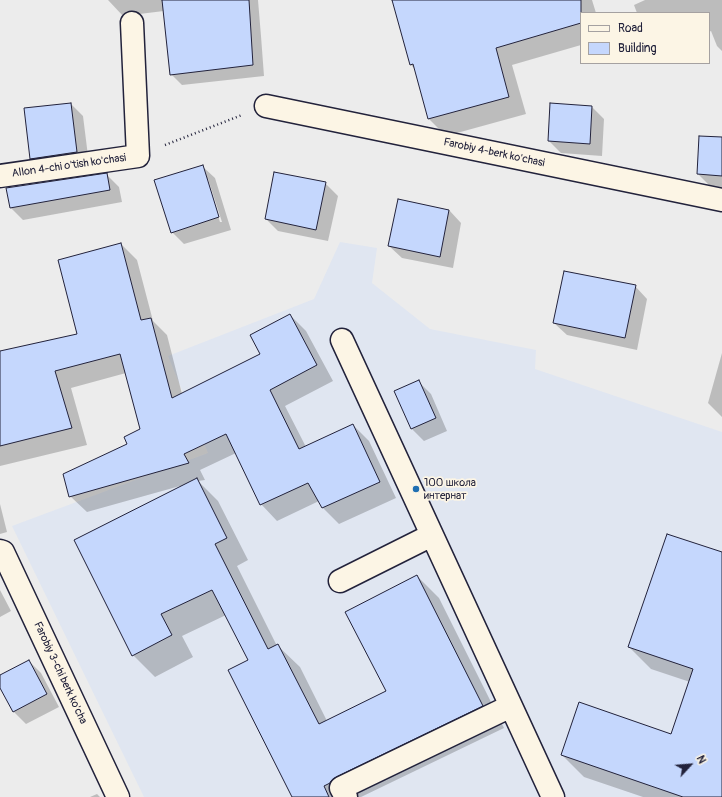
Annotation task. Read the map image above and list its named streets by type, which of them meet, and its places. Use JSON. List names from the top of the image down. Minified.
{"streets":{"street":["Farobiy 4-berk ko'chasi","Allon 4-chi o'tish ko'chasi","Farobiy 3-chi berk ko'cha"]},"places":["100 школа интернат"],"legend":["Road","Building"],"north":"top right"}
